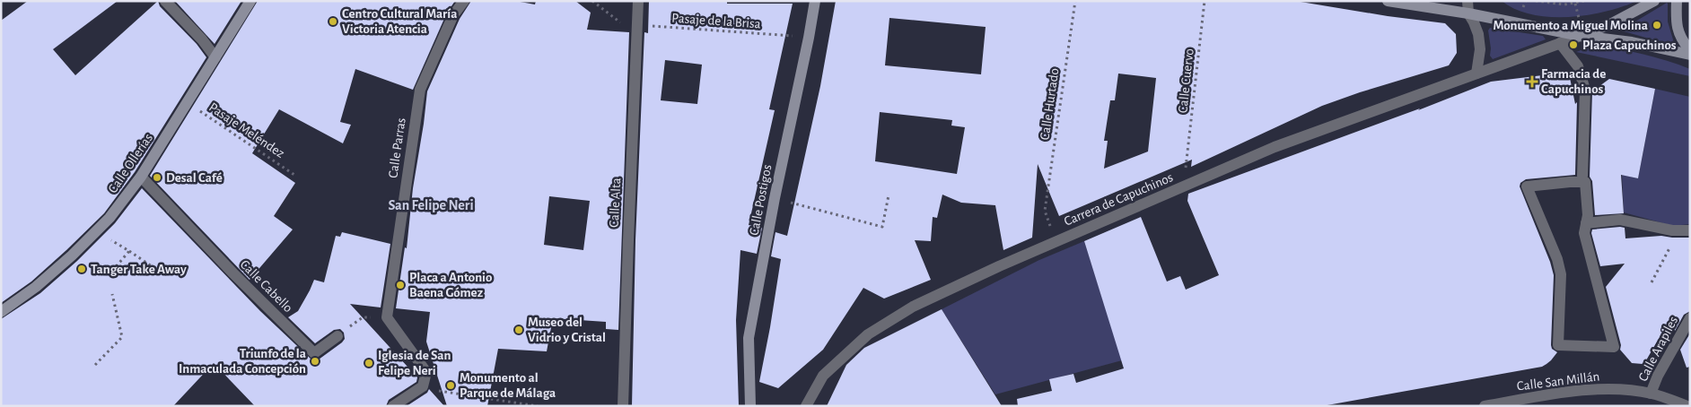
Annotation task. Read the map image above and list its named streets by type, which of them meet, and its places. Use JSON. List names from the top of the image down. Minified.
{"streets":{"street":["Calle Parras","Calle Ollerías","Carrera de Capuchinos","Calle Postigos","Calle Alta","Calle Cabello","Calle Arapiles","Calle San Millán"],"path":["Pasaje de la Brisa","Calle Cuervo","Calle Hurtado","Pasaje Meléndez"]},"crossings":[["Pasaje de la Brisa","Calle Alta"],["Pasaje Meléndez","Calle Ollerías"],["Calle Ollerías","Calle Cabello"],["Calle Arapiles","Calle San Millán"]],"districts":["San Felipe Neri"],"places":{"other":["Centro Cultural María Victoria Atencia","Monumento a Miguel Molina","Plaza Capuchinos","Desal Café","Tanger Take Away","Placa a Antonio Baena Gómez","Museo del Vidrio y Cristal","Triunfo de la Inmaculada Concepción","Iglesia de San Felipe Neri","Monumento al Parque de Málaga"],"health":["Farmacia de Capuchinos"]}}
